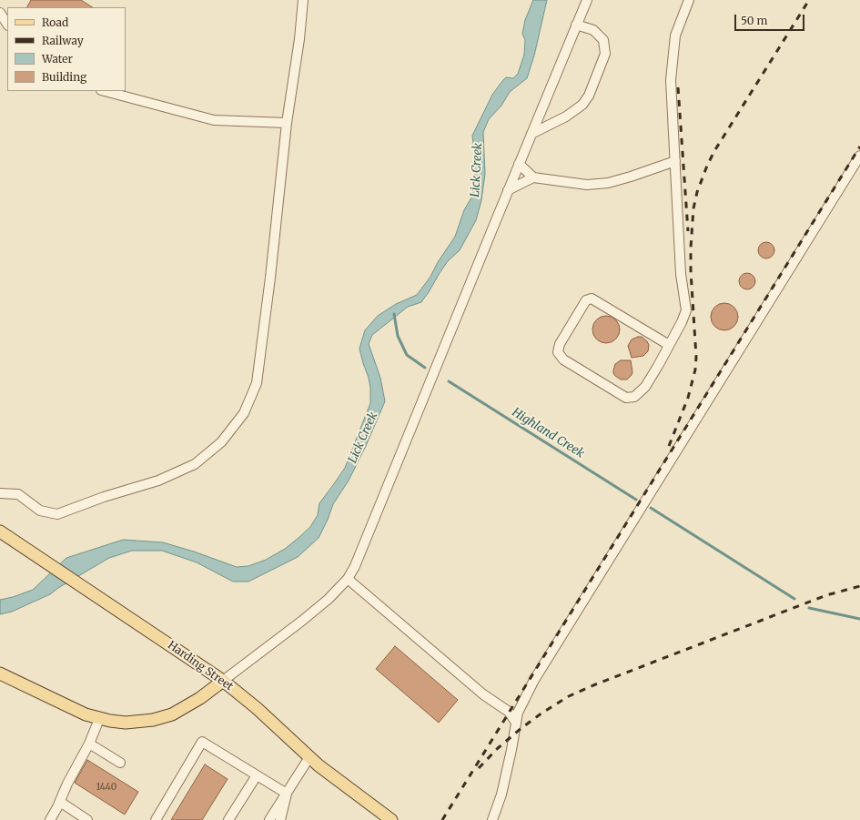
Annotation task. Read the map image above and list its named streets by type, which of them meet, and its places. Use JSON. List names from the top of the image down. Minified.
{"streets":{"main road":["Harding Street"]},"water":["Lick Creek","Highland Creek"],"house_numbers":["1440"],"legend":["Road","Railway","Water","Building"],"scale_bar":"50 m"}
